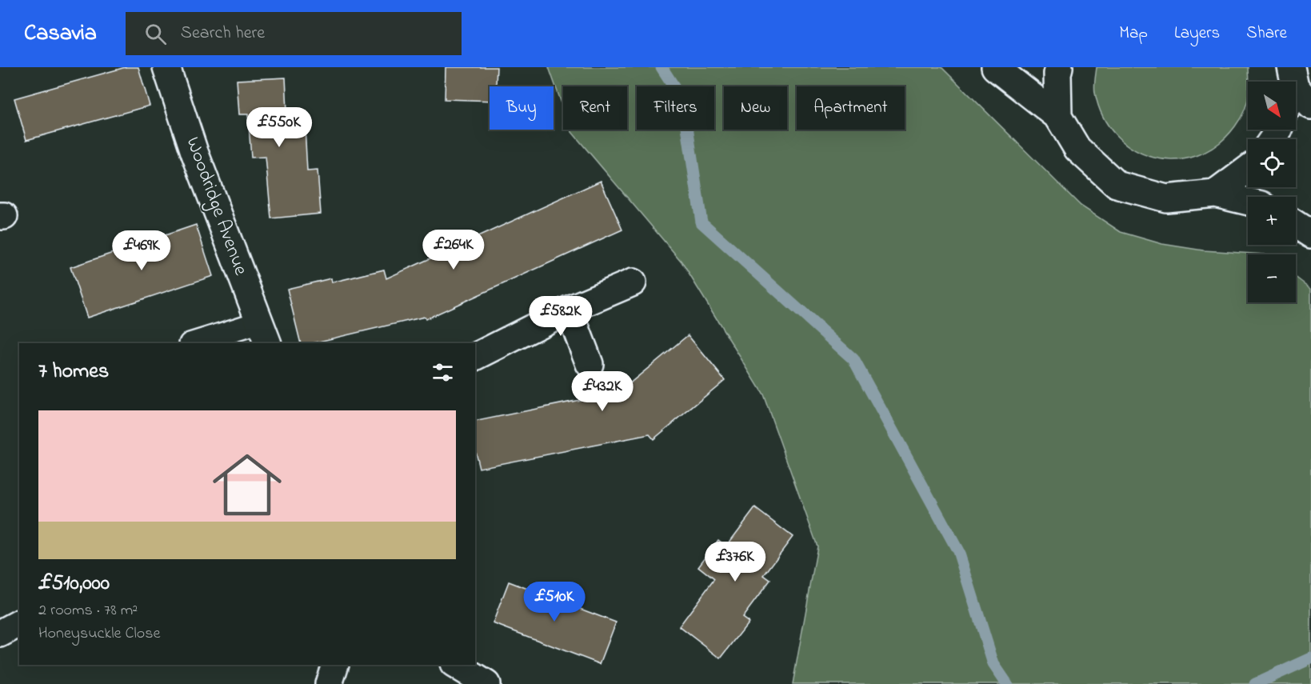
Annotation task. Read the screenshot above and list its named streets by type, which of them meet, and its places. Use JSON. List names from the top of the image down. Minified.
{"streets":{"main road":["Woodridge Avenue"]},"north":"bottom right","page":{"header":"Casavia","search":"Search here","nav":["Map","Layers","Share"],"map_buttons":["+","−"],"chip":["Buy","Rent","Filters","New","Apartment"],"price":["£550K","£264K","£469K","£582K","£432K","£376K","£510K"],"heading":"7 homes","list":[{"name":"£510,000","note":"2 rooms · 78 m² · Honeysuckle Close"}]}}
